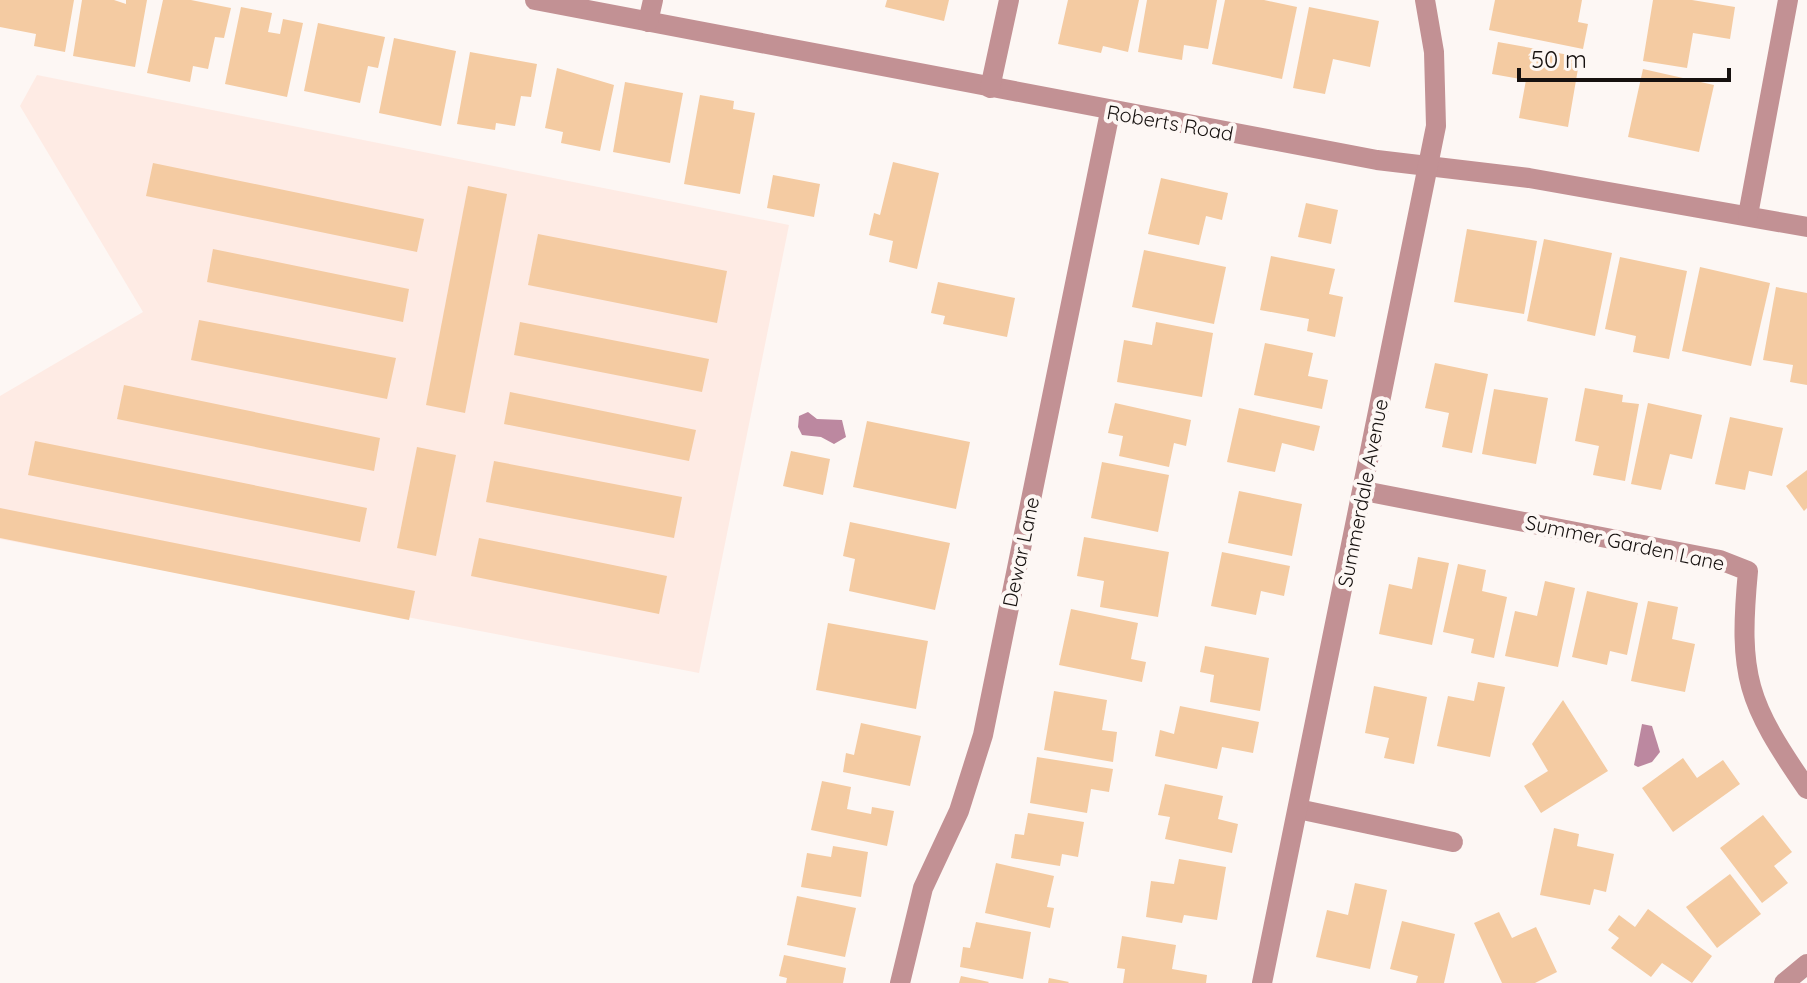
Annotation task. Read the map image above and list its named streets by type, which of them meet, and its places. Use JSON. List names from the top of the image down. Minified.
{"streets":{"street":["Roberts Road","Summerdale Avenue","Summer Garden Lane","Dewar Lane"]},"crossings":[["Roberts Road","Summerdale Avenue"],["Roberts Road","Dewar Lane"],["Summerdale Avenue","Summer Garden Lane"]],"scale_bar":"50 m"}
